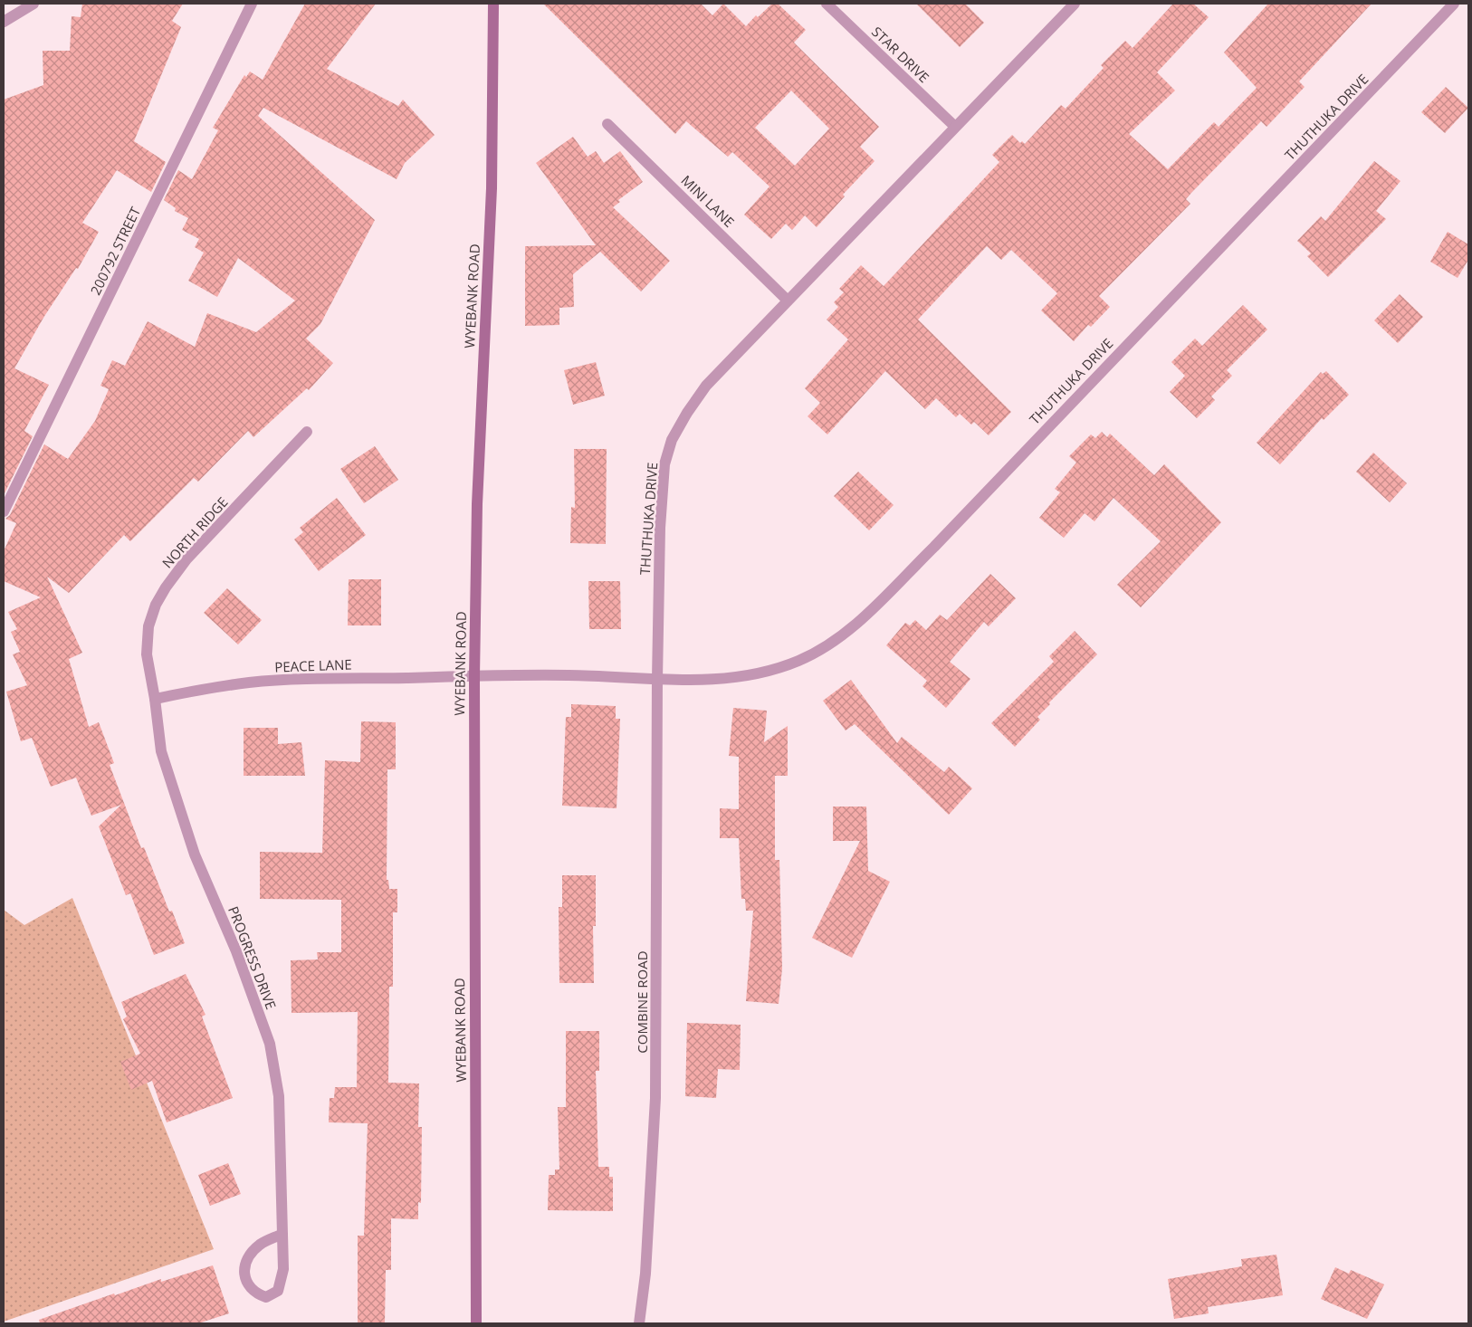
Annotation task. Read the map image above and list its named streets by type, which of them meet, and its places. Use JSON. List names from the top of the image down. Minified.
{"streets":{"street":["STAR DRIVE","THUTHUKA DRIVE","MINI LANE","200792 STREET","WYEBANK ROAD","NORTH RIDGE","PEACE LANE","PROGRESS DRIVE","COMBINE ROAD"]},"crossings":[["STAR DRIVE","THUTHUKA DRIVE"],["THUTHUKA DRIVE","MINI LANE"],["THUTHUKA DRIVE","WYEBANK ROAD"],["THUTHUKA DRIVE","PEACE LANE"],["THUTHUKA DRIVE","COMBINE ROAD"],["WYEBANK ROAD","PEACE LANE"],["NORTH RIDGE","PEACE LANE"],["NORTH RIDGE","PROGRESS DRIVE"],["PEACE LANE","PROGRESS DRIVE"]]}
